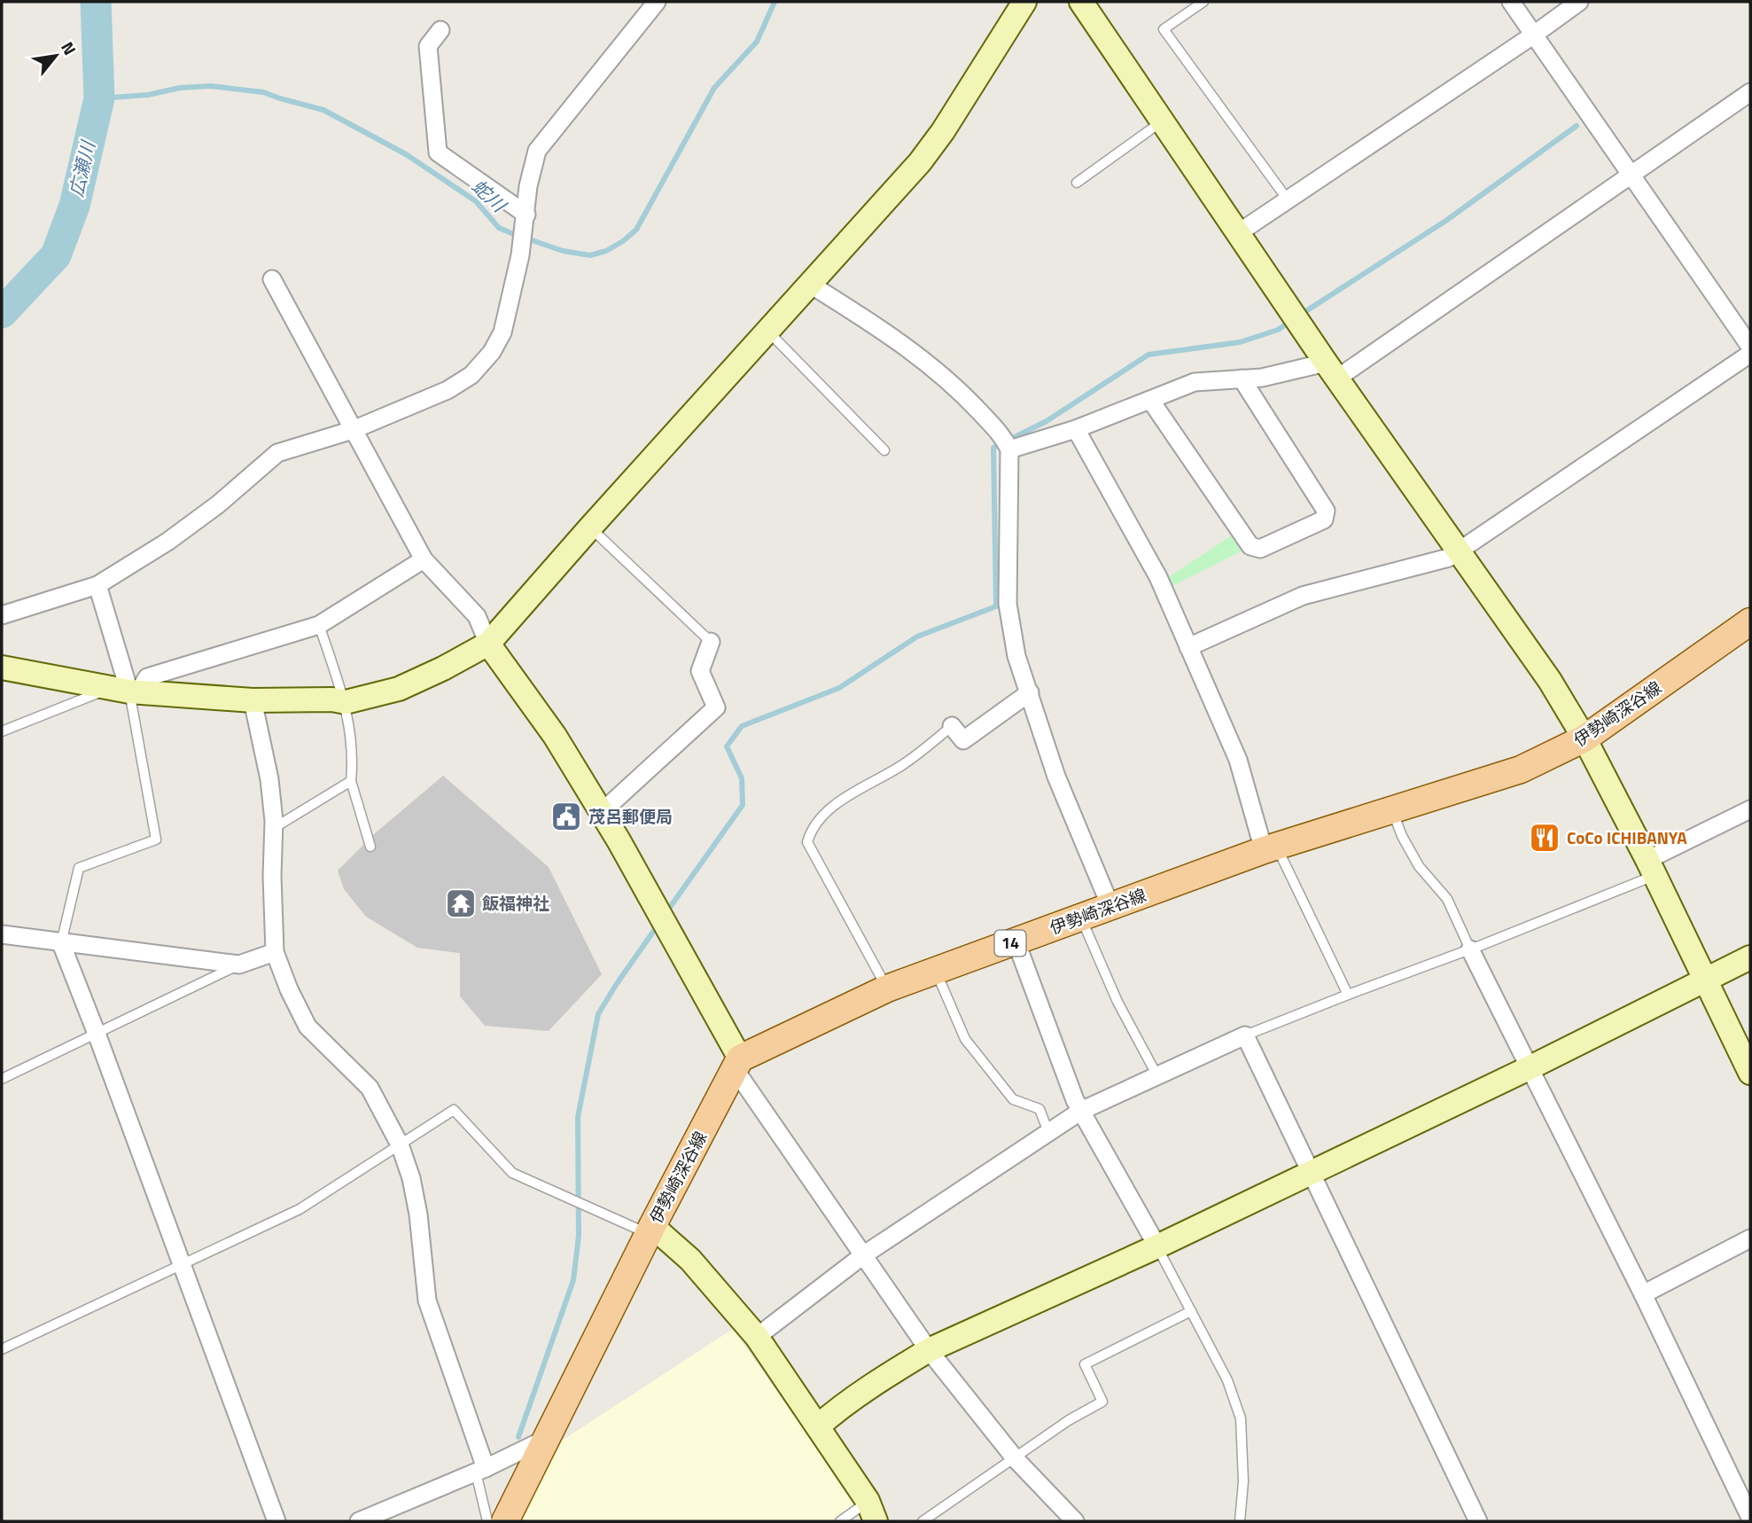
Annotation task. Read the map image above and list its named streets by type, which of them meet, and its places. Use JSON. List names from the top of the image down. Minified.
{"streets":{"main road":["伊勢崎深谷線","14"]},"water":["広瀬川","蛇川"],"places":{"public building":["茂呂郵便局"],"restaurant":["CoCo ICHIBANYA"],"temple":["飯福神社"]},"north":"top right"}
